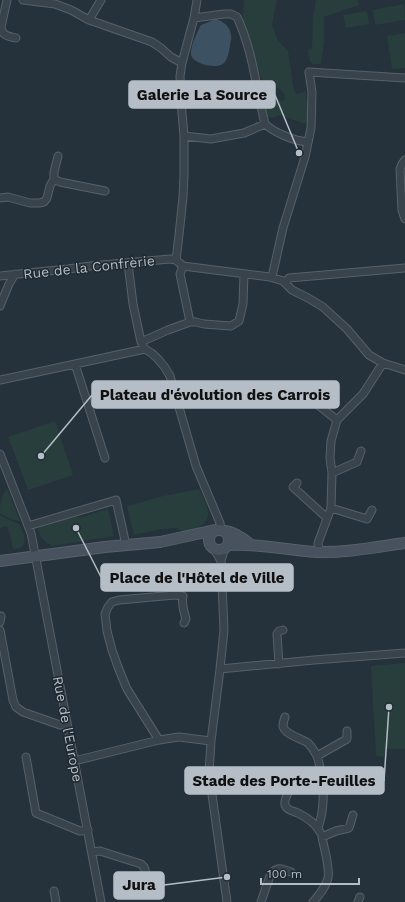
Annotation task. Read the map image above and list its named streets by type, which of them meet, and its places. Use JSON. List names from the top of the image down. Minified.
{"streets":{"street":["Rue de la Confrèrie","Rue de l'Europe"]},"places":["Galerie La Source","Plateau d'évolution des Carrois","Place de l'Hôtel de Ville","Stade des Porte-Feuilles","Jura"],"scale_bar":"100 m"}
